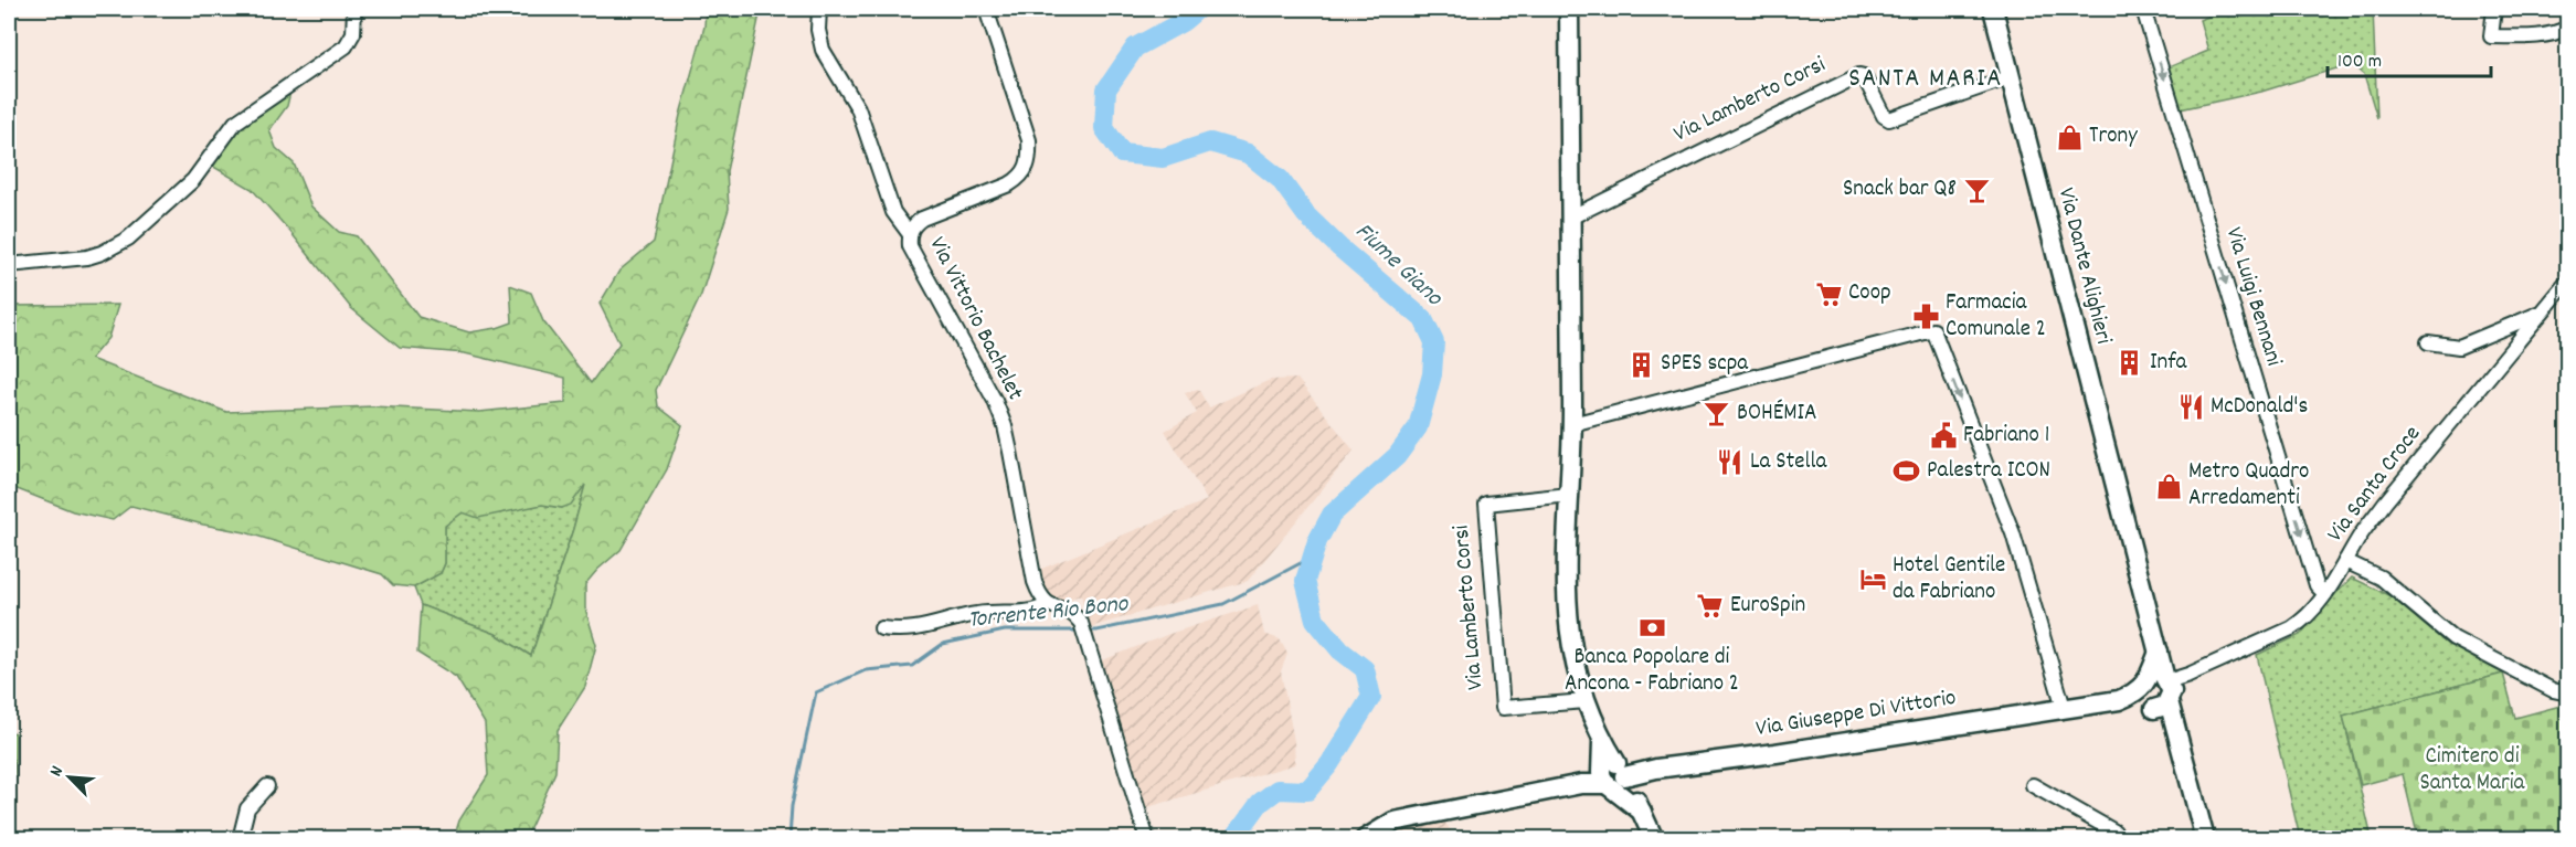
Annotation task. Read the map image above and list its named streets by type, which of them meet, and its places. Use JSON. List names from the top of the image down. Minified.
{"streets":{"main road":["Via Dante Alighieri","Via Giuseppe Di Vittorio"],"street":["Via Lamberto Corsi","Via Luigi Bennani","Via Vittorio Bachelet","Via Santa Croce"]},"crossings":[["Via Lamberto Corsi","Via Dante Alighieri"],["Via Dante Alighieri","Via Santa Croce"],["Via Dante Alighieri","Via Giuseppe Di Vittorio"],["Via Luigi Bennani","Via Santa Croce"],["Via Santa Croce","Via Giuseppe Di Vittorio"]],"one_way":["Via Luigi Bennani"],"districts":["SANTA MARIA"],"water":["Fiume Giano","Torrente Rio Bono"],"parks":["Cimitero di Santa Maria"],"places":{"shop":["Trony","Metro Quadro Arredamenti"],"bar":["Snack bar Q8","BOHÉMIA"],"supermarket":["Coop","EuroSpin"],"pharmacy":["Farmacia Comunale 2"],"building":["Infa","SPES scpa"],"restaurant":["McDonald's","La Stella"],"public building":["Fabriano 1"],"sports":["Palestra ICON"],"hotel":["Hotel Gentile da Fabriano"],"bank":["Banca Popolare di Ancona - Fabriano 2"]},"scale_bar":"100 m","north":"top left"}
